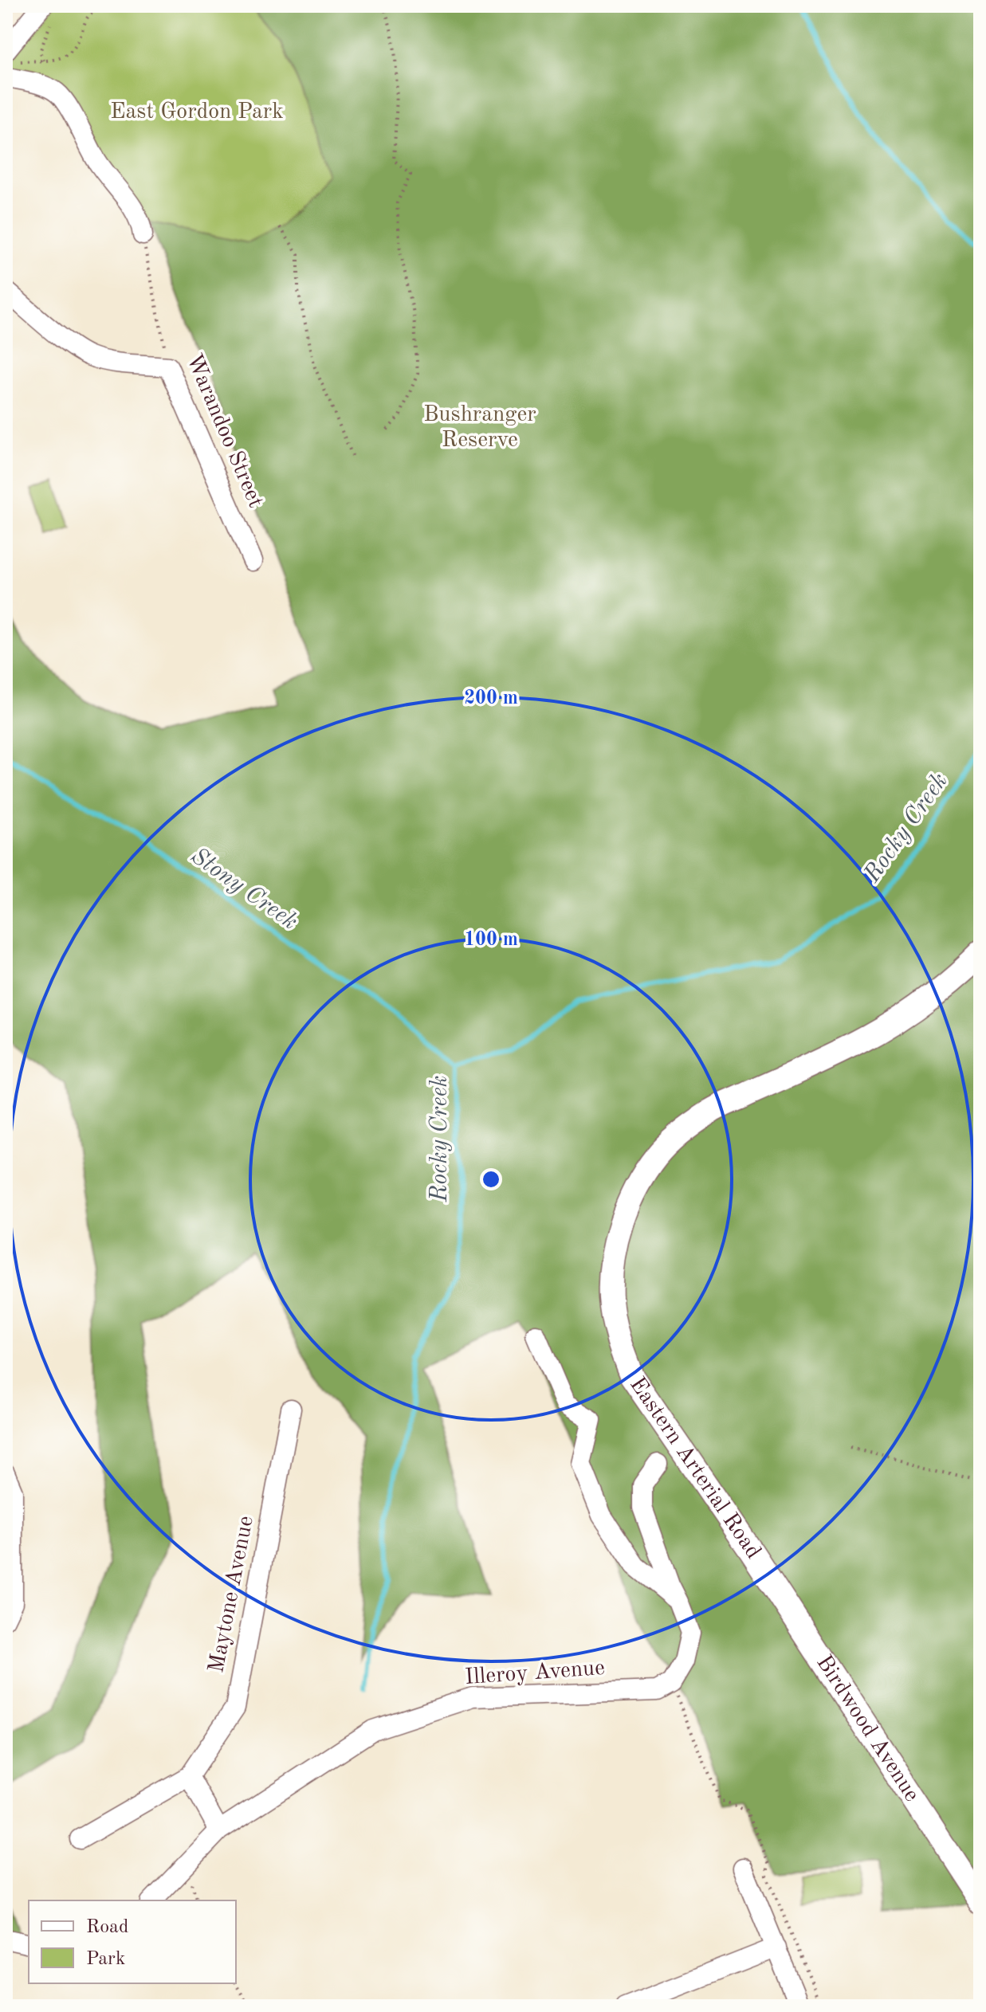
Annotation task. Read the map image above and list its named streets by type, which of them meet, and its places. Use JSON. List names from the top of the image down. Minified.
{"streets":{"main road":["Eastern Arterial Road","Birdwood Avenue"],"street":["Warandoo Street","Maytone Avenue","Illeroy Avenue"]},"crossings":[["Eastern Arterial Road","Birdwood Avenue"]],"water":["Rocky Creek","Stony Creek"],"parks":["East Gordon Park","Bushranger Reserve"],"legend":["Road","Park"],"rings":["200 m","100 m"]}
